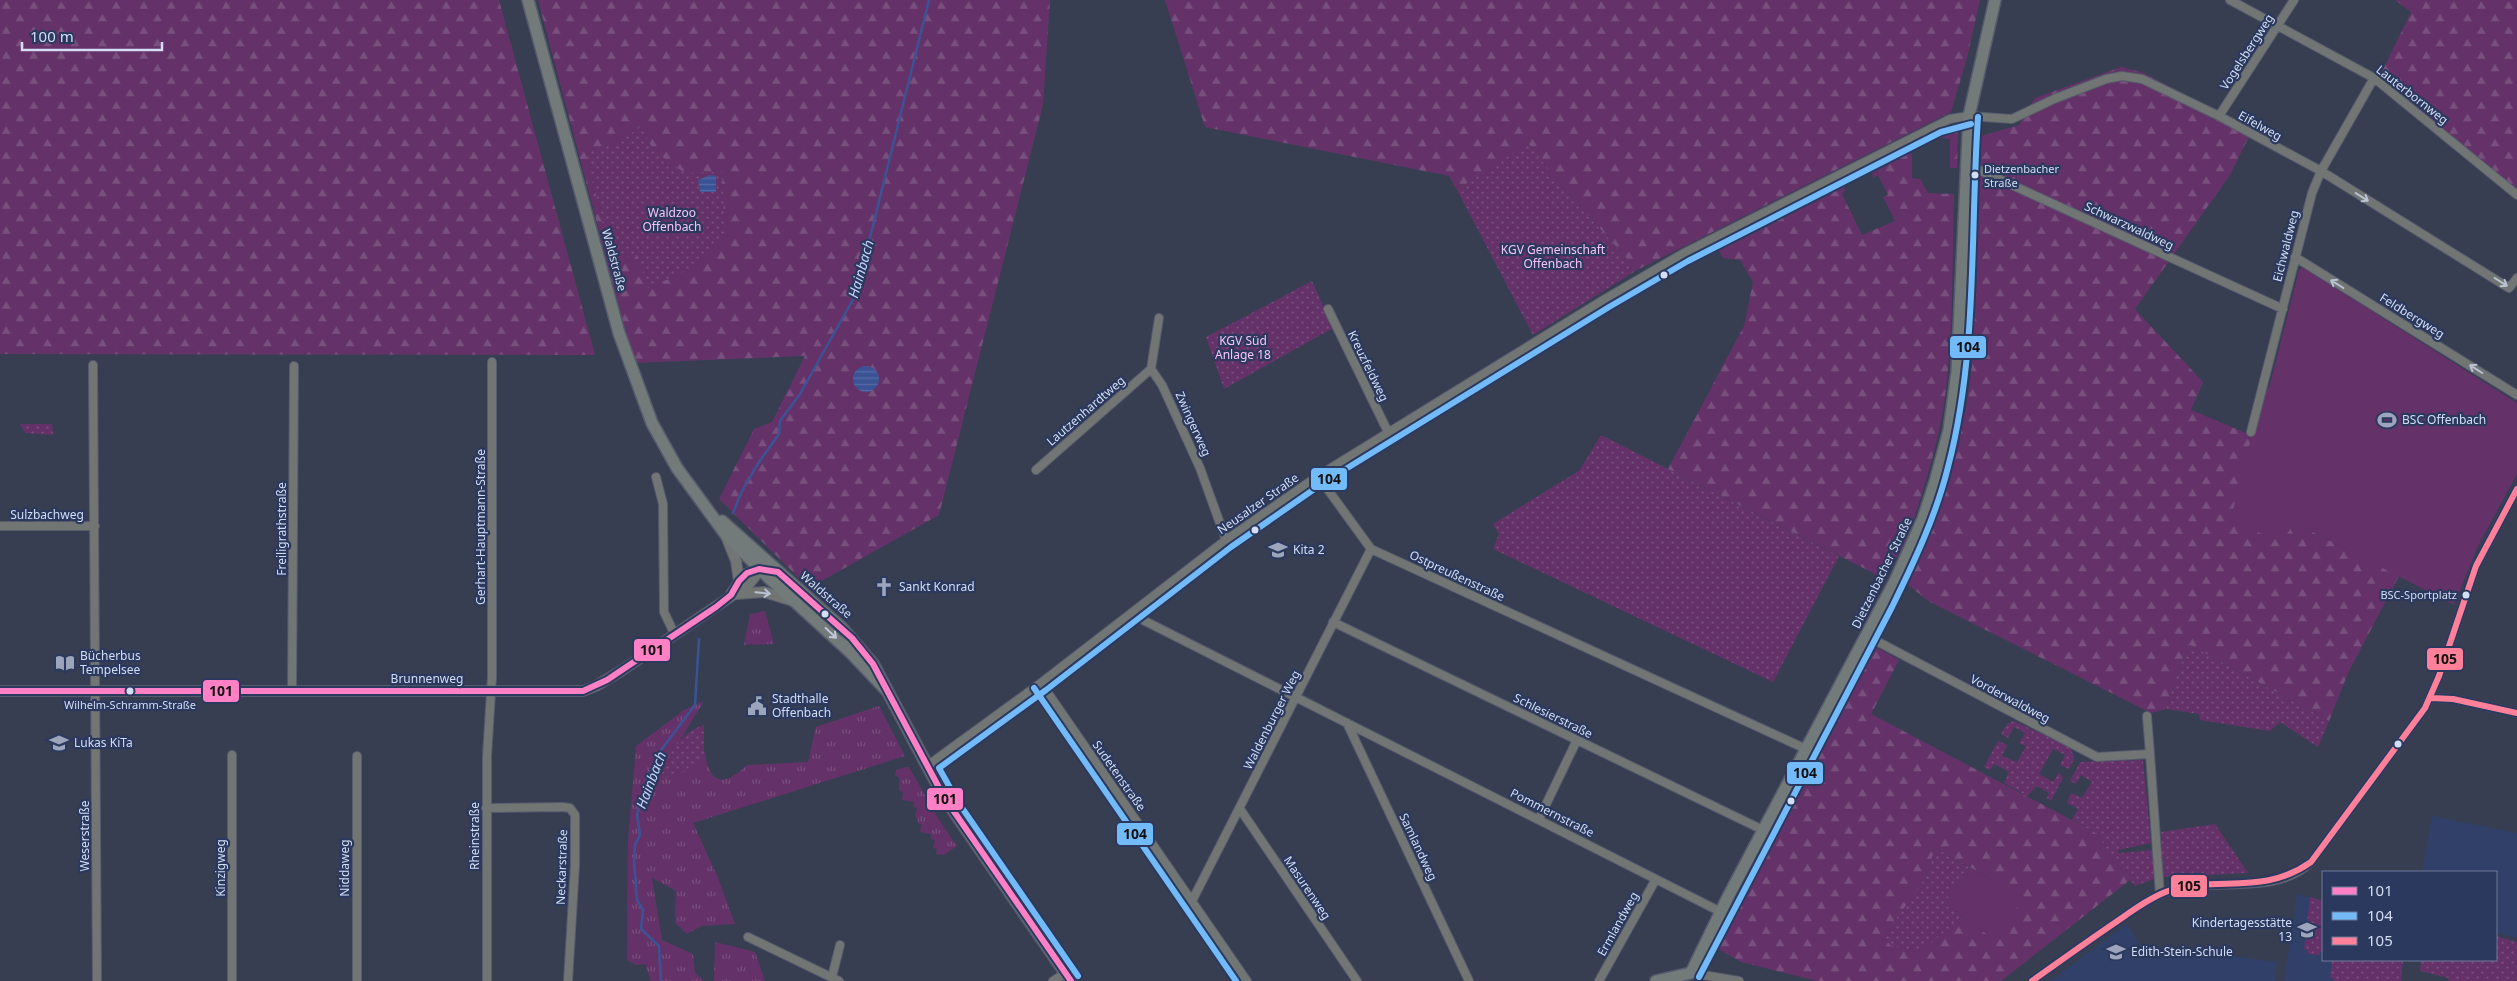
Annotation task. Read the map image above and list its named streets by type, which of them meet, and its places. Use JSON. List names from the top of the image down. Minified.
{"streets":{"main road":["Waldstraße","Dietzenbacher Straße"],"street":["Vogelsbergweg","Lauterbornweg","Eifelweg","Schwarzwaldweg","Eichwaldweg","Feldbergweg","Kreuzfeldweg","Lautzenhardtweg","Zwingerweg","Neusalzer Straße","Sulzbachweg","Gerhart-Hauptmann-Straße","Freiligrathstraße","Ostpreußenstraße","Brunnenweg","Vorderwaldweg","Schlesierstraße","Waldenburger Weg","Sudetenstraße","Pommernstraße","Weserstraße","Rheinstraße","Samlandweg","Neckarstraße","Kinzigweg","Niddaweg","Masurenweg","Ermlandweg"]},"crossings":[["Vogelsbergweg","Lauterbornweg"],["Vogelsbergweg","Eifelweg"],["Lauterbornweg","Eichwaldweg"],["Eifelweg","Eichwaldweg"],["Eifelweg","Neusalzer Straße"],["Eifelweg","Dietzenbacher Straße"],["Schwarzwaldweg","Eichwaldweg"],["Schwarzwaldweg","Dietzenbacher Straße"],["Eichwaldweg","Feldbergweg"],["Waldstraße","Neusalzer Straße"],["Waldstraße","Brunnenweg"],["Kreuzfeldweg","Neusalzer Straße"],["Lautzenhardtweg","Zwingerweg"],["Zwingerweg","Neusalzer Straße"],["Neusalzer Straße","Dietzenbacher Straße"],["Neusalzer Straße","Ostpreußenstraße"],["Neusalzer Straße","Sudetenstraße"],["Neusalzer Straße","Pommernstraße"],["Gerhart-Hauptmann-Straße","Brunnenweg"],["Gerhart-Hauptmann-Straße","Rheinstraße"],["Freiligrathstraße","Brunnenweg"],["Dietzenbacher Straße","Ostpreußenstraße"],["Dietzenbacher Straße","Vorderwaldweg"],["Dietzenbacher Straße","Schlesierstraße"],["Dietzenbacher Straße","Pommernstraße"],["Ostpreußenstraße","Waldenburger Weg"],["Brunnenweg","Weserstraße"],["Brunnenweg","Rheinstraße"],["Schlesierstraße","Waldenburger Weg"],["Waldenburger Weg","Sudetenstraße"],["Waldenburger Weg","Pommernstraße"],["Waldenburger Weg","Masurenweg"],["Pommernstraße","Samlandweg"],["Pommernstraße","Ermlandweg"],["Rheinstraße","Neckarstraße"]],"one_way":["Eifelweg","Feldbergweg"],"water":["Hainbach"],"parks":["Waldzoo Offenbach","KGV Gemeinschaft Offenbach","KGV Süd Anlage 18"],"places":{"other":["Dietzenbacher Straße","BSC-Sportplatz","Wilhelm-Schramm-Straße"],"sports":["BSC Offenbach"],"school or university":["Kita 2","Lukas KiTa","Kindertagesstätte 13","Edith-Stein-Schule"],"church":["Sankt Konrad"],"library":["Bücherbus Tempelsee"],"public building":["Stadthalle Offenbach"]},"lines":["transit line 104","transit line 105","transit line 101"],"legend":["101","104","105"],"scale_bar":"100 m"}
